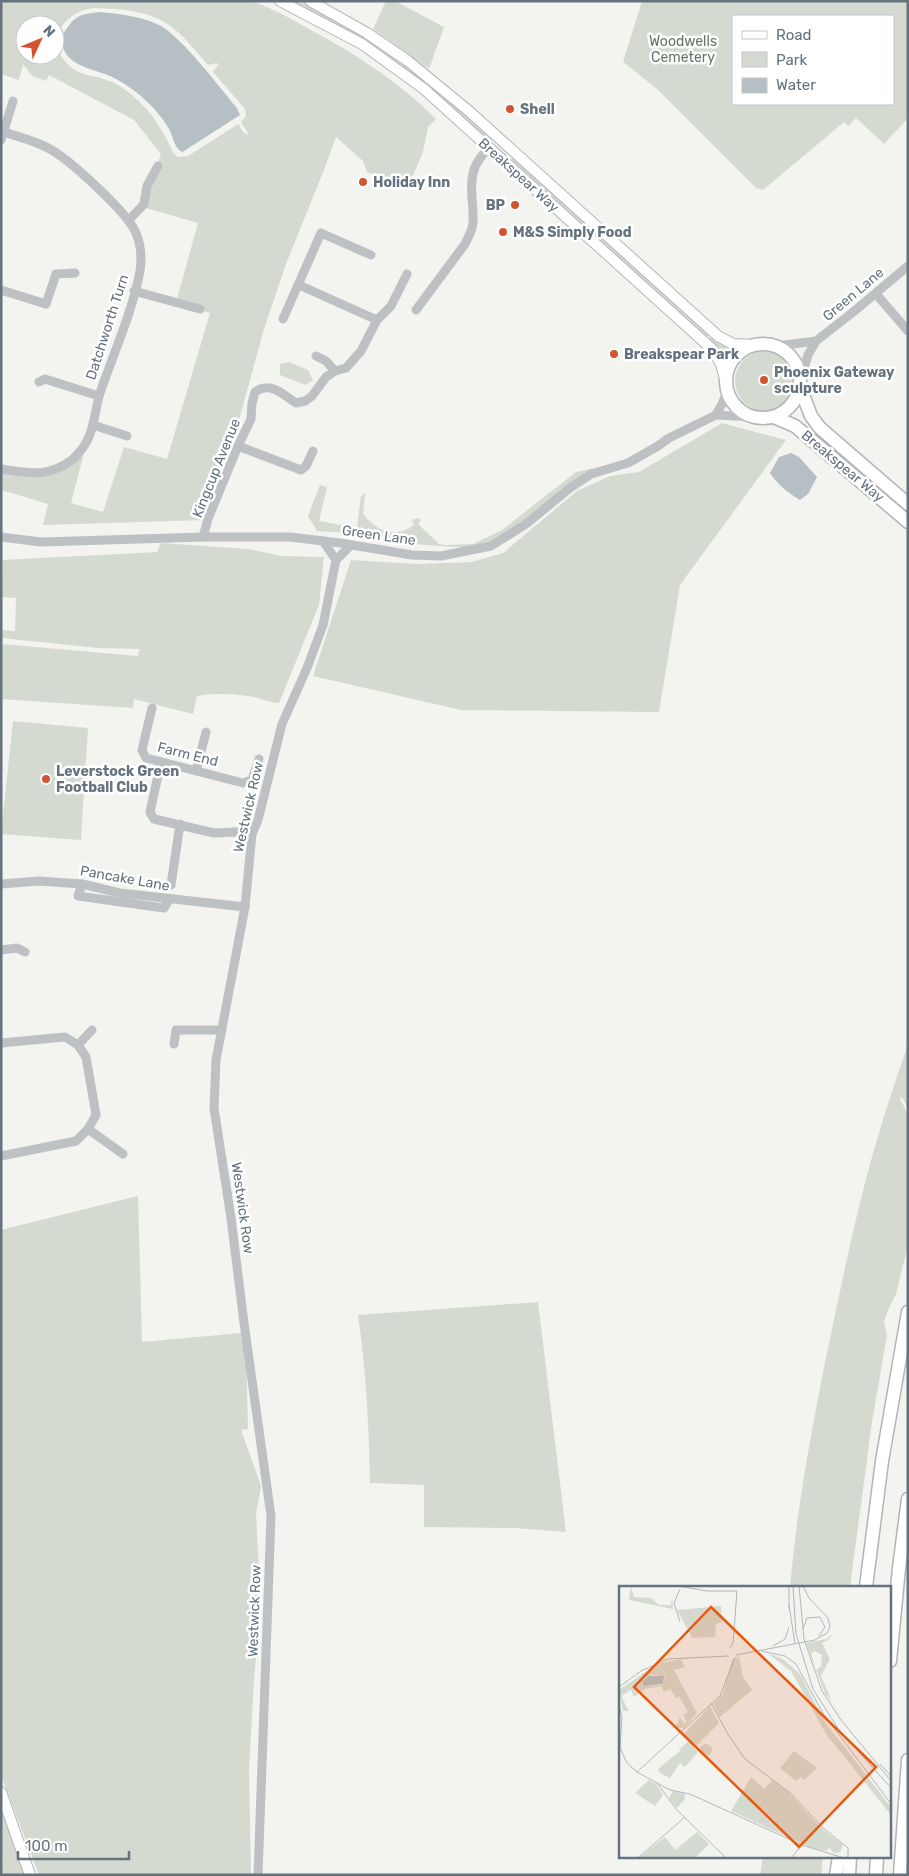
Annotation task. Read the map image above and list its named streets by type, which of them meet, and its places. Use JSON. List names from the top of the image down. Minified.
{"streets":{"highway":["Breakspear Way"],"street":["Green Lane","Datchworth Turn","Kingcup Avenue","Farm End","Westwick Row","Pancake Lane"]},"crossings":[["Breakspear Way","Green Lane"],["Green Lane","Kingcup Avenue"],["Westwick Row","Pancake Lane"]],"parks":["Woodwells Cemetery"],"places":["Shell","Holiday Inn","BP","M&S Simply Food","Breakspear Park","Phoenix Gateway sculpture","Leverstock Green Football Club"],"legend":["Road","Park","Water"],"scale_bar":"100 m","north":"top right"}
